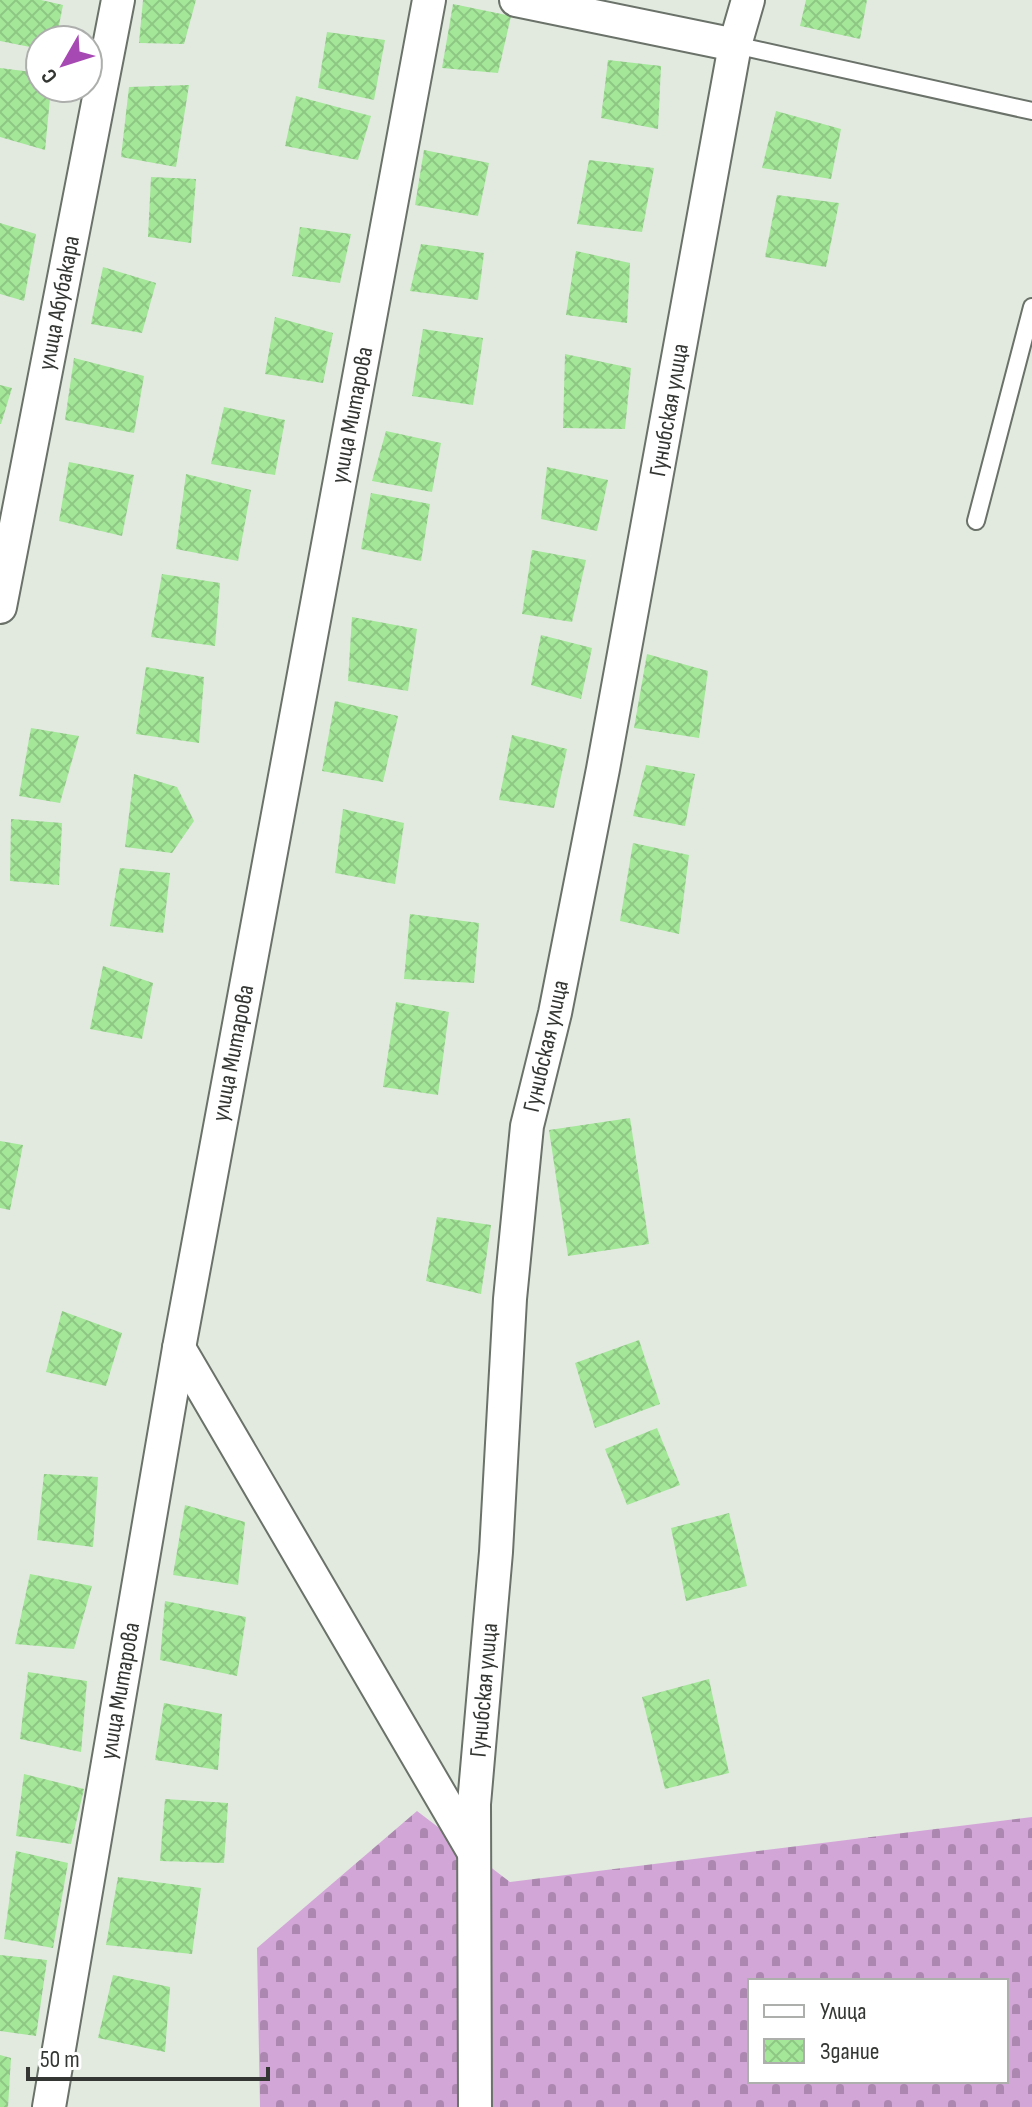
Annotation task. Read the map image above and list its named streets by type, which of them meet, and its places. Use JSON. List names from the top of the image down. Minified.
{"streets":{"street":["улица Абубакара","Гунибская улица","улица Митарова"]},"legend":["Улица","Здание"],"scale_bar":"50 m","north":"bottom left"}
